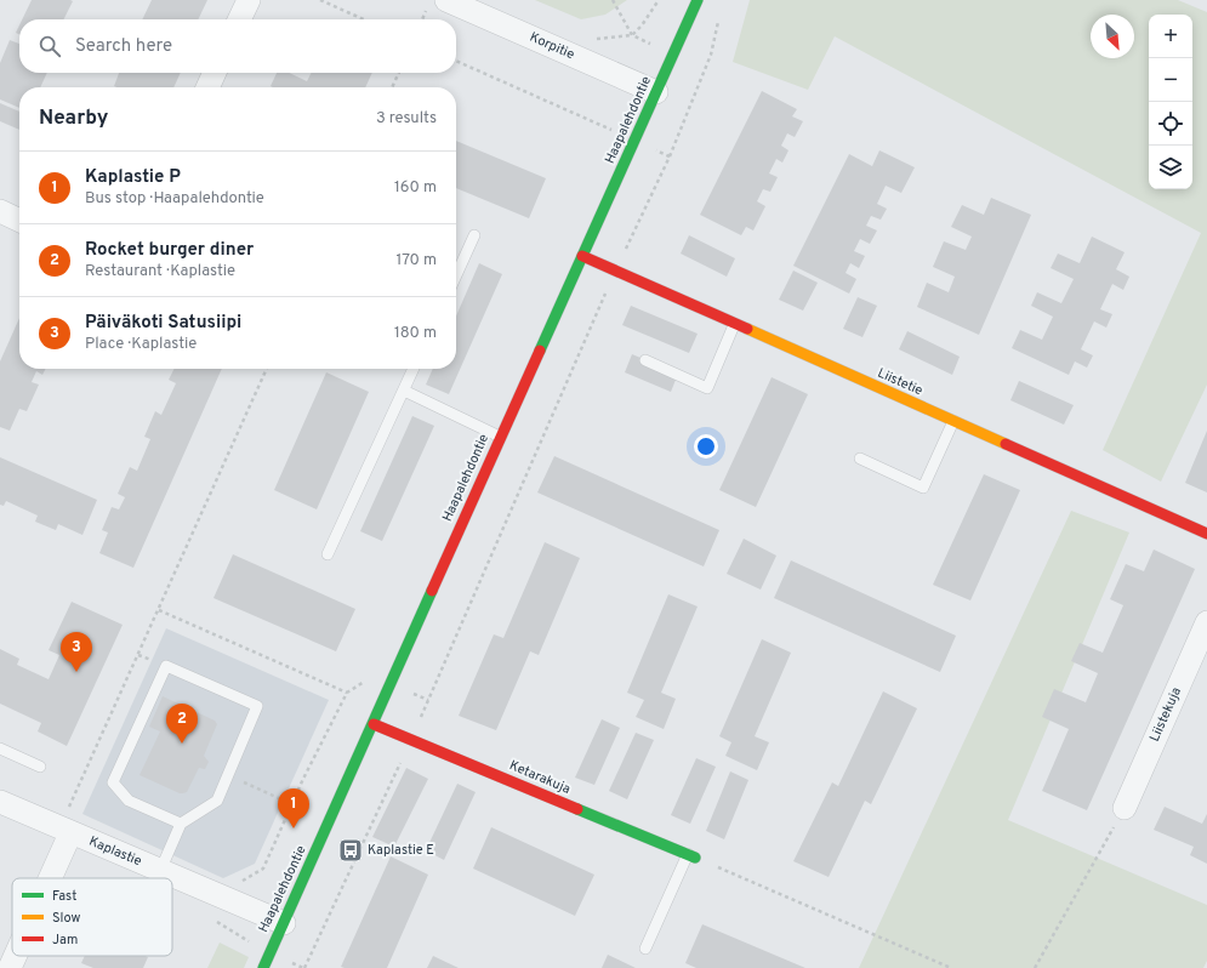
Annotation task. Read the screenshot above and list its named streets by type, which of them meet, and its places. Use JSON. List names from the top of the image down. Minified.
{"streets":{"street":["Korpitie","Haapalehdontie","Liistetie","Liistekuja","Ketarakuja","Kaplastie"]},"crossings":[["Korpitie","Haapalehdontie"],["Haapalehdontie","Liistetie"],["Haapalehdontie","Ketarakuja"],["Haapalehdontie","Kaplastie"]],"places":{"bus stop":["Kaplastie E"]},"legend":["Fast","Slow","Jam"],"north":"bottom right","page":{"map_buttons":["+","−"],"search":"Search here","heading":["Nearby","3 results"],"list":[{"mark":"1","name":"Kaplastie P","note":"Bus stop · Haapalehdontie","value":"160 m"},{"mark":"2","name":"Rocket burger diner","note":"Restaurant · Kaplastie","value":"170 m"},{"mark":"3","name":"Päiväkoti Satusiipi","note":"Place · Kaplastie","value":"180 m"}],"pins":["3","2","1"]}}
